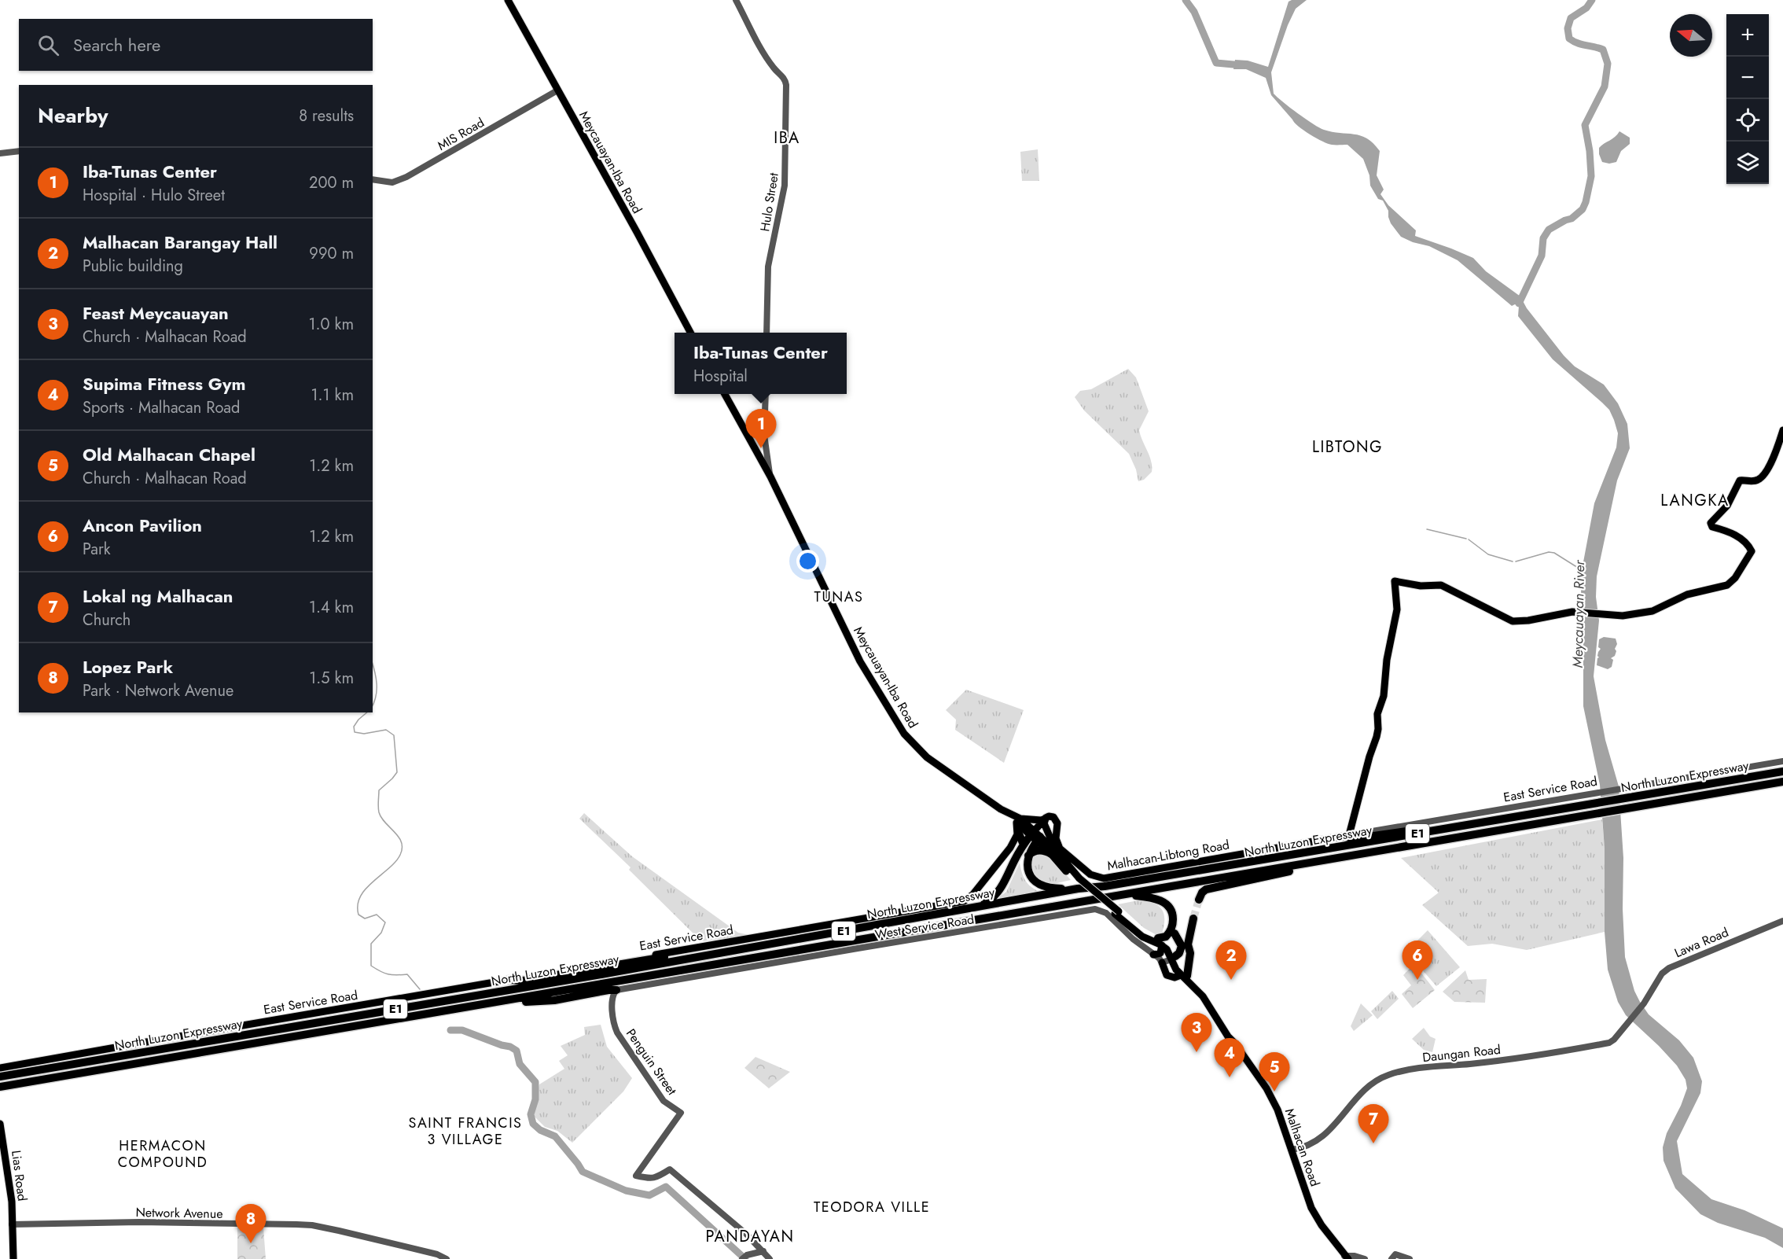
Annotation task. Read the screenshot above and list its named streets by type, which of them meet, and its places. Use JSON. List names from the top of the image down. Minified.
{"streets":{"highway":["North Luzon Expressway","E1"],"main road":["Meycauayan-Iba Road","East Service Road","Malhacan-Libtong Road","Malhacan Road","Lias Road"],"street":["MIS Road","Hulo Street","West Service Road","Lawa Road","Daungan Road","Penguin Street","Network Avenue"]},"crossings":[["MIS Road","Meycauayan-Iba Road"],["Meycauayan-Iba Road","East Service Road"],["Meycauayan-Iba Road","Malhacan Road"],["North Luzon Expressway","Malhacan Road"],["East Service Road","Malhacan-Libtong Road"],["West Service Road","Penguin Street"],["Lawa Road","Daungan Road"],["Daungan Road","Malhacan Road"],["Lias Road","Network Avenue"]],"districts":["IBA","LIBTONG","LANGKA","TUNAS","SAINT FRANCIS 3 VILLAGE","HERMACON COMPOUND","TEODORA VILLE","PANDAYAN"],"water":["Meycauayan River"],"north":"left","page":{"map_buttons":["+","−"],"search":"Search here","heading":["Nearby","8 results"],"list":[{"mark":"1","name":"Iba-Tunas Center","note":"Hospital · Hulo Street","value":"200 m"},{"mark":"2","name":"Malhacan Barangay Hall","note":"Public building","value":"990 m"},{"mark":"3","name":"Feast Meycauayan","note":"Church · Malhacan Road","value":"1.0 km"},{"mark":"4","name":"Supima Fitness Gym","note":"Sports · Malhacan Road","value":"1.1 km"},{"mark":"5","name":"Old Malhacan Chapel","note":"Church · Malhacan Road","value":"1.2 km"},{"mark":"6","name":"Ancon Pavilion","note":"Park","value":"1.2 km"},{"mark":"7","name":"Lokal ng Malhacan","note":"Church","value":"1.4 km"},{"mark":"8","name":"Lopez Park","note":"Park · Network Avenue","value":"1.5 km"}],"popup":["Iba-Tunas Center","Hospital"],"pins":["1","2","6","3","4","5","7","8"]}}
